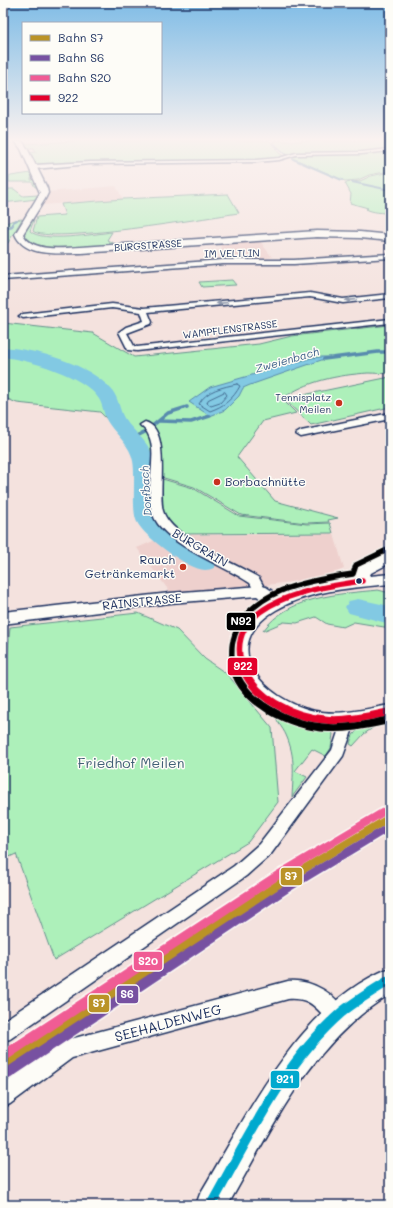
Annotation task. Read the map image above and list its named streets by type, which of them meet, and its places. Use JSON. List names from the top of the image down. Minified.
{"streets":{"street":["BURGSTRASSE","IM VELTLIN","WAMPFLENSTRASSE","BURGRAIN","RAINSTRASSE","SEEHALDENWEG"]},"crossings":[["BURGRAIN","RAINSTRASSE"]],"water":["Zweienbach","Dorfbach"],"parks":["Friedhof Meilen"],"places":["Tennisplatz Meilen","Borbachnütte","Rauch Getränkemarkt"],"lines":["transit line N92","transit line 922","rail line S20","rail line S7","rail line S6","transit line 921"],"legend":["Bahn S7","Bahn S6","Bahn S20","922"]}
